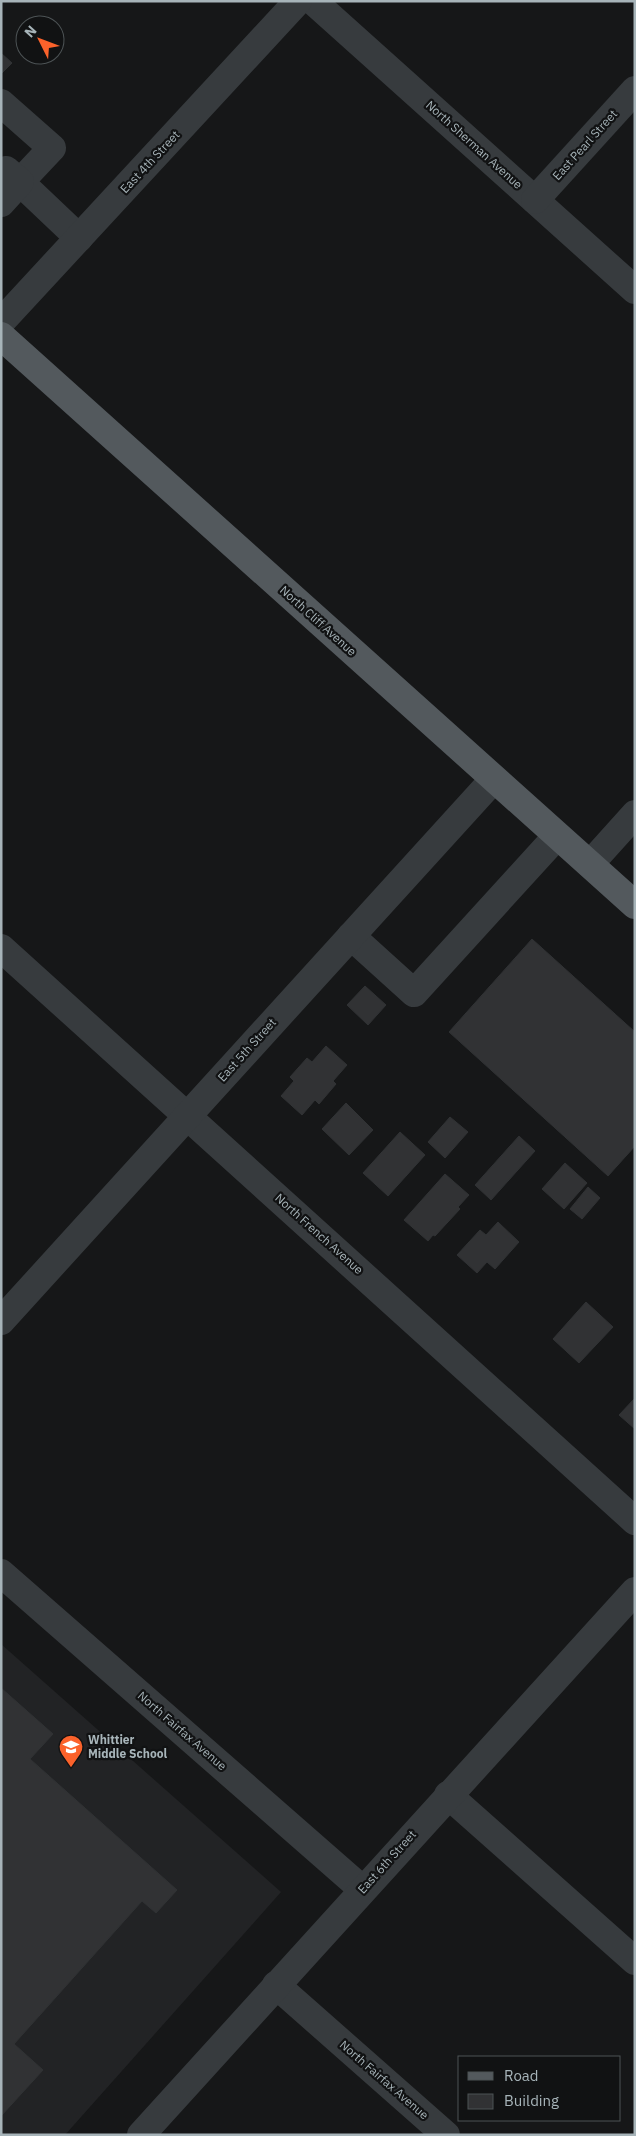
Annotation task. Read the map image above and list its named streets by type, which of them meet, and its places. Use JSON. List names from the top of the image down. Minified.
{"streets":{"main road":["North Cliff Avenue"],"street":["North Sherman Avenue","East Pearl Street","East 4th Street","East 5th Street","North French Avenue","North Fairfax Avenue","East 6th Street"]},"crossings":[["North Sherman Avenue","East Pearl Street"],["North Cliff Avenue","East 5th Street"],["East 5th Street","North French Avenue"],["North Fairfax Avenue","East 6th Street"]],"places":{"school or university":["Whittier Middle School"]},"legend":["Road","Building"],"north":"top left"}
